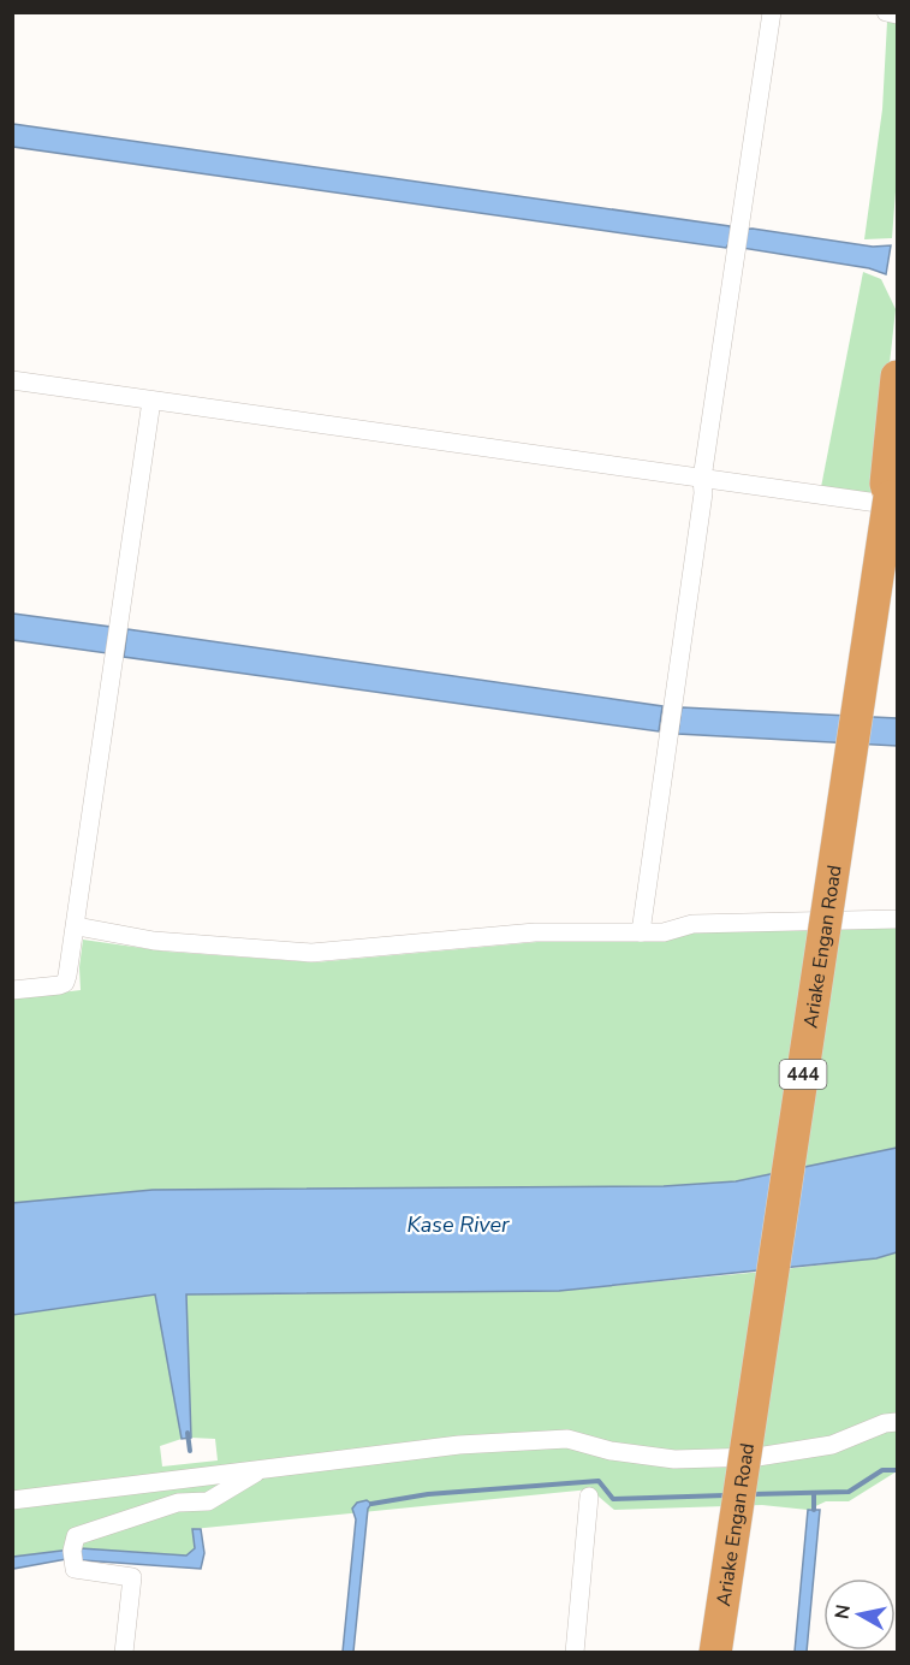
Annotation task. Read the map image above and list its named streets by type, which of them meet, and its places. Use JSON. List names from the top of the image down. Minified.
{"streets":{"highway":["Ariake Engan Road","444"]},"water":["Kase River"],"north":"left"}
